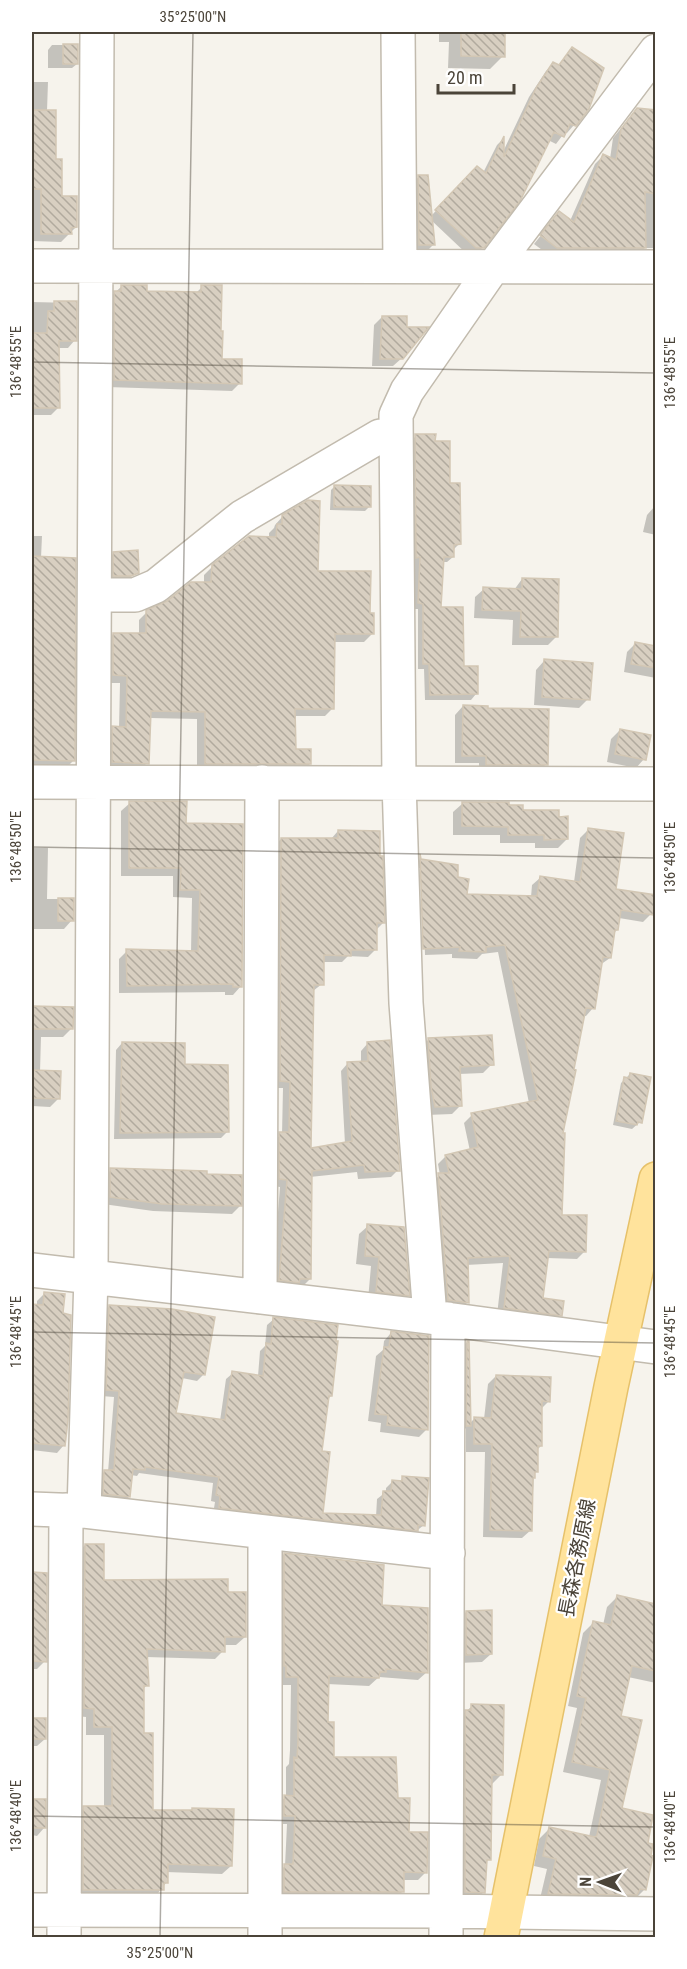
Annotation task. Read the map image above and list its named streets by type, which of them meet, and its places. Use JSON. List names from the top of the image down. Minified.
{"streets":{"main road":["長森各務原線"]},"scale_bar":"20 m","north":"left","coordinates":["35°25'00\"N","136°48'55\"E","136°48'50\"E","136°48'45\"E","136°48'40\"E"]}
